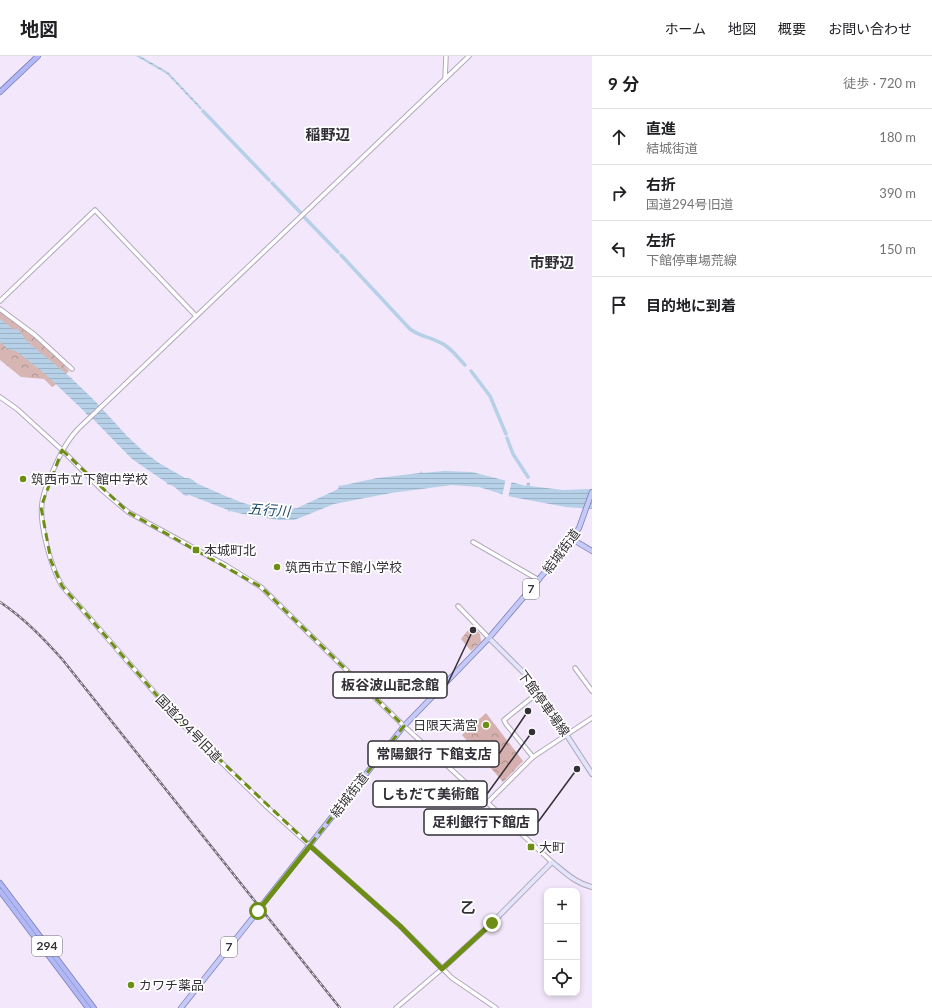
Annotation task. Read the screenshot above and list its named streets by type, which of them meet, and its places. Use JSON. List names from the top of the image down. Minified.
{"streets":{"highway":["294"],"main road":["結城街道","7","下館停車場線"],"street":["国道294号旧道"]},"crossings":[["結城街道","下館停車場線"],["結城街道","国道294号旧道"]],"districts":["稲野辺","市野辺","乙"],"water":["五行川"],"places":{"other":["筑西市立下館中学校","筑西市立下館小学校","板谷波山記念館","常陽銀行 下館支店","日限天満宮","しもだて美術館","足利銀行下館店","カワチ薬品"],"transit":["本城町北","大町"]},"page":{"header":"地図","nav":["ホーム","地図","概要","お問い合わせ"],"heading":["9 分","徒歩 · 720 m"],"list":[["直進","結城街道","180 m"],["右折","国道294号旧道","390 m"],["左折","下館停車場荒線","150 m"],"目的地に到着"],"map_buttons":["+","−"]}}
